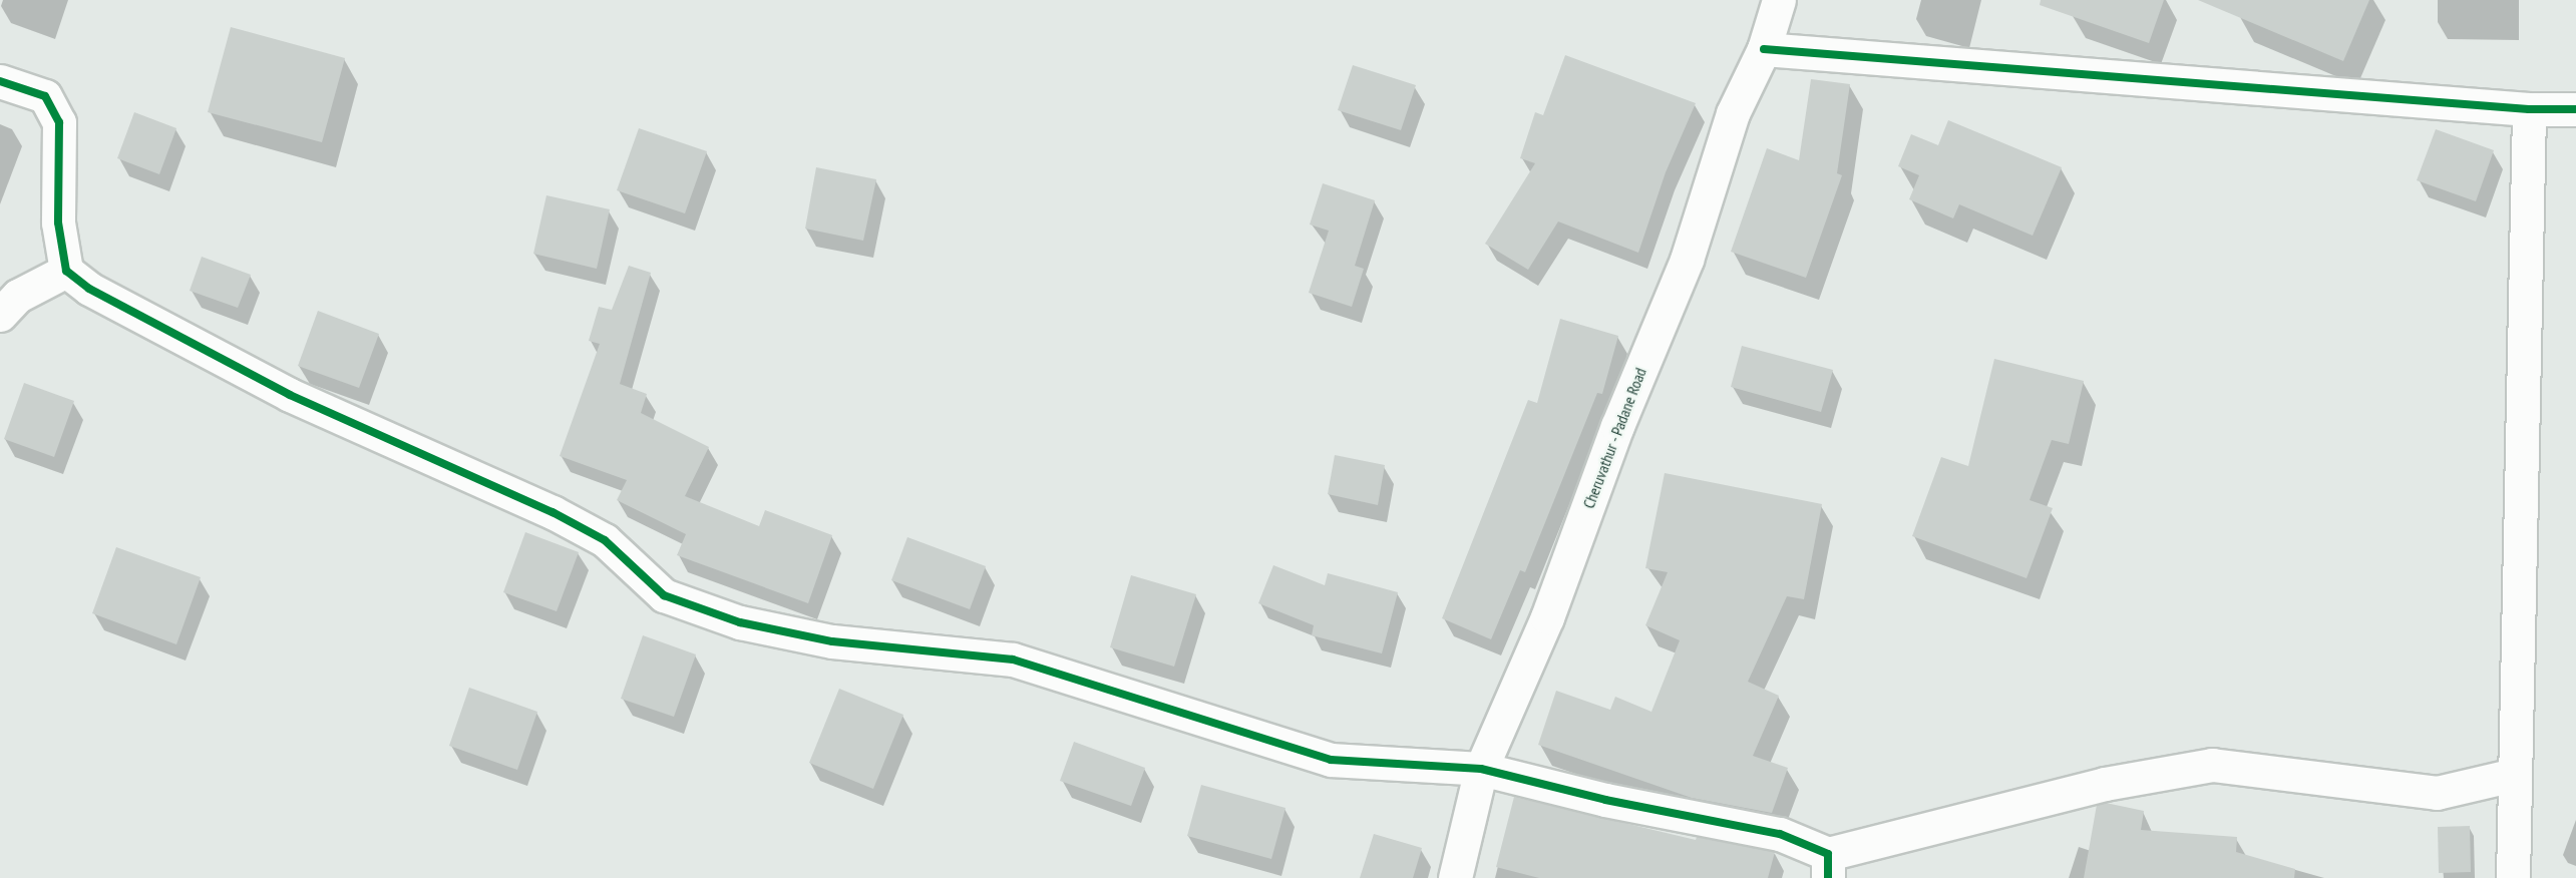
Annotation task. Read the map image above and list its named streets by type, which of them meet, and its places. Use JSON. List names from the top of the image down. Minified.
{"streets":{"street":["Cheruvathur - Padane Road"]}}
